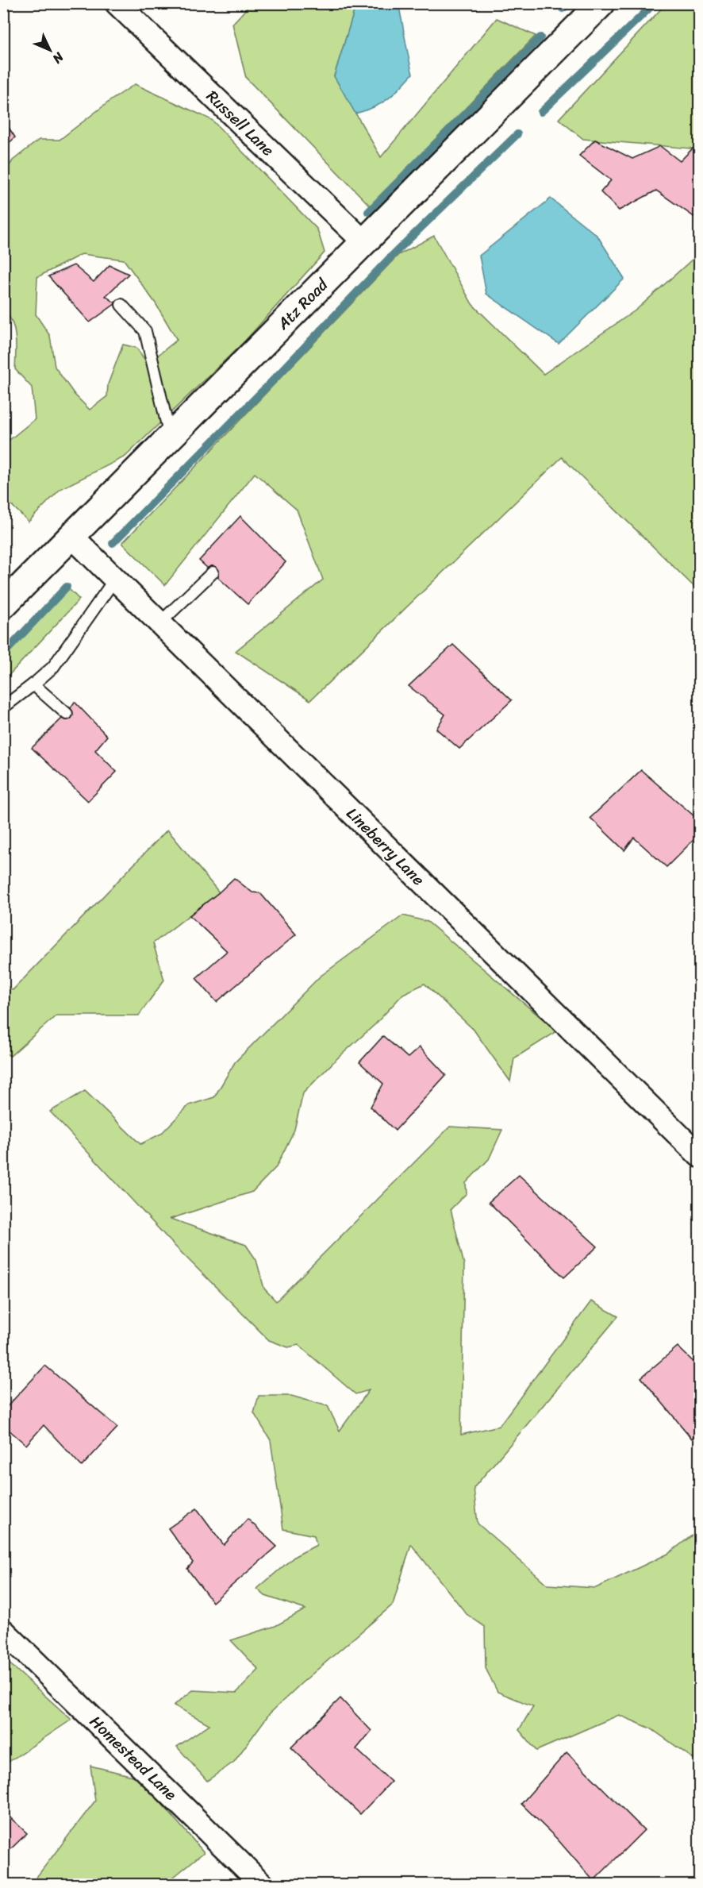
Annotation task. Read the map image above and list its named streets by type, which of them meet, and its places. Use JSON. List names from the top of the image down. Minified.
{"streets":{"street":["Russell Lane","Atz Road","Lineberry Lane","Homestead Lane"]},"crossings":[["Russell Lane","Atz Road"],["Atz Road","Lineberry Lane"]],"north":"bottom right"}
